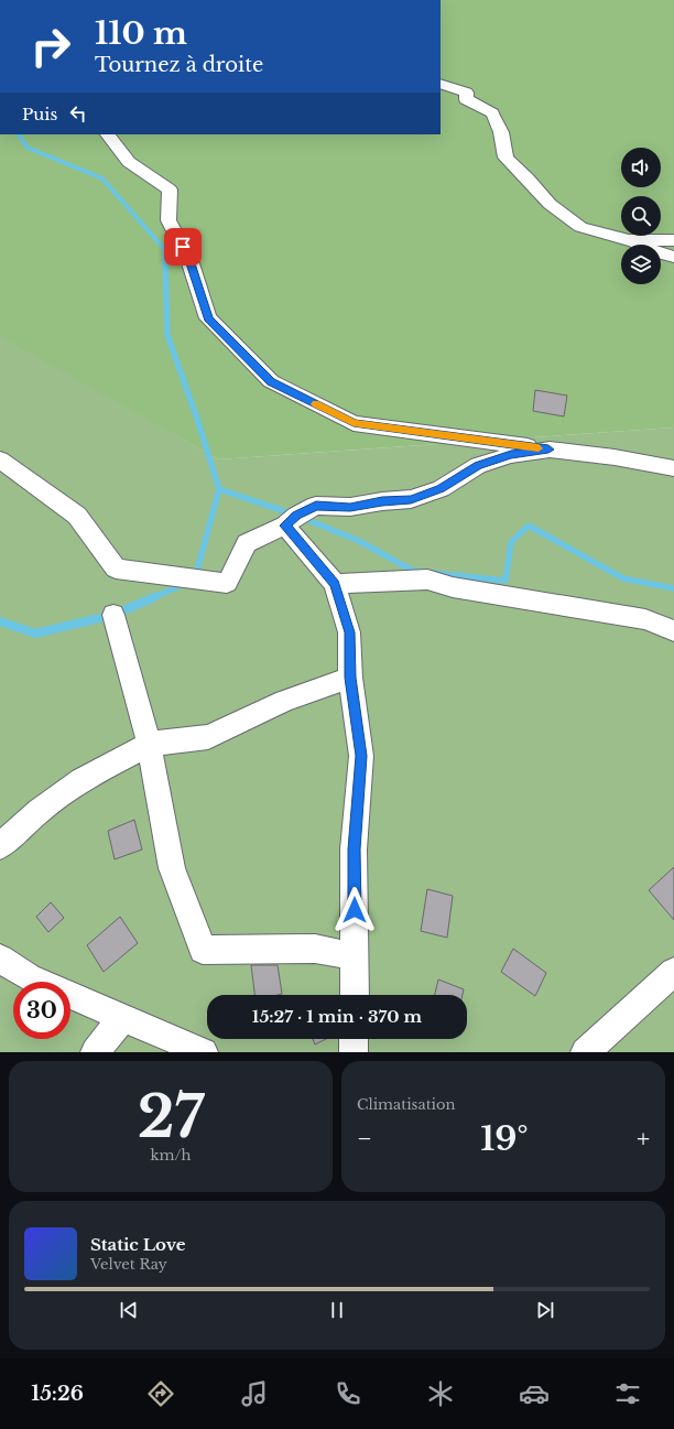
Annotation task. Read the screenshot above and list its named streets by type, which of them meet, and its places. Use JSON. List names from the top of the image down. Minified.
{"page":{"turn":["110 m","Tournez à droite"],"then":"Puis","limit":"30","trip":"15:27 · 1 min · 370 m","tile":[["27","km/h"],"Climatisation"],"heat":["−","19°","+"],"song":["Static Love","Velvet Ray"],"tabs":"15:26"}}
